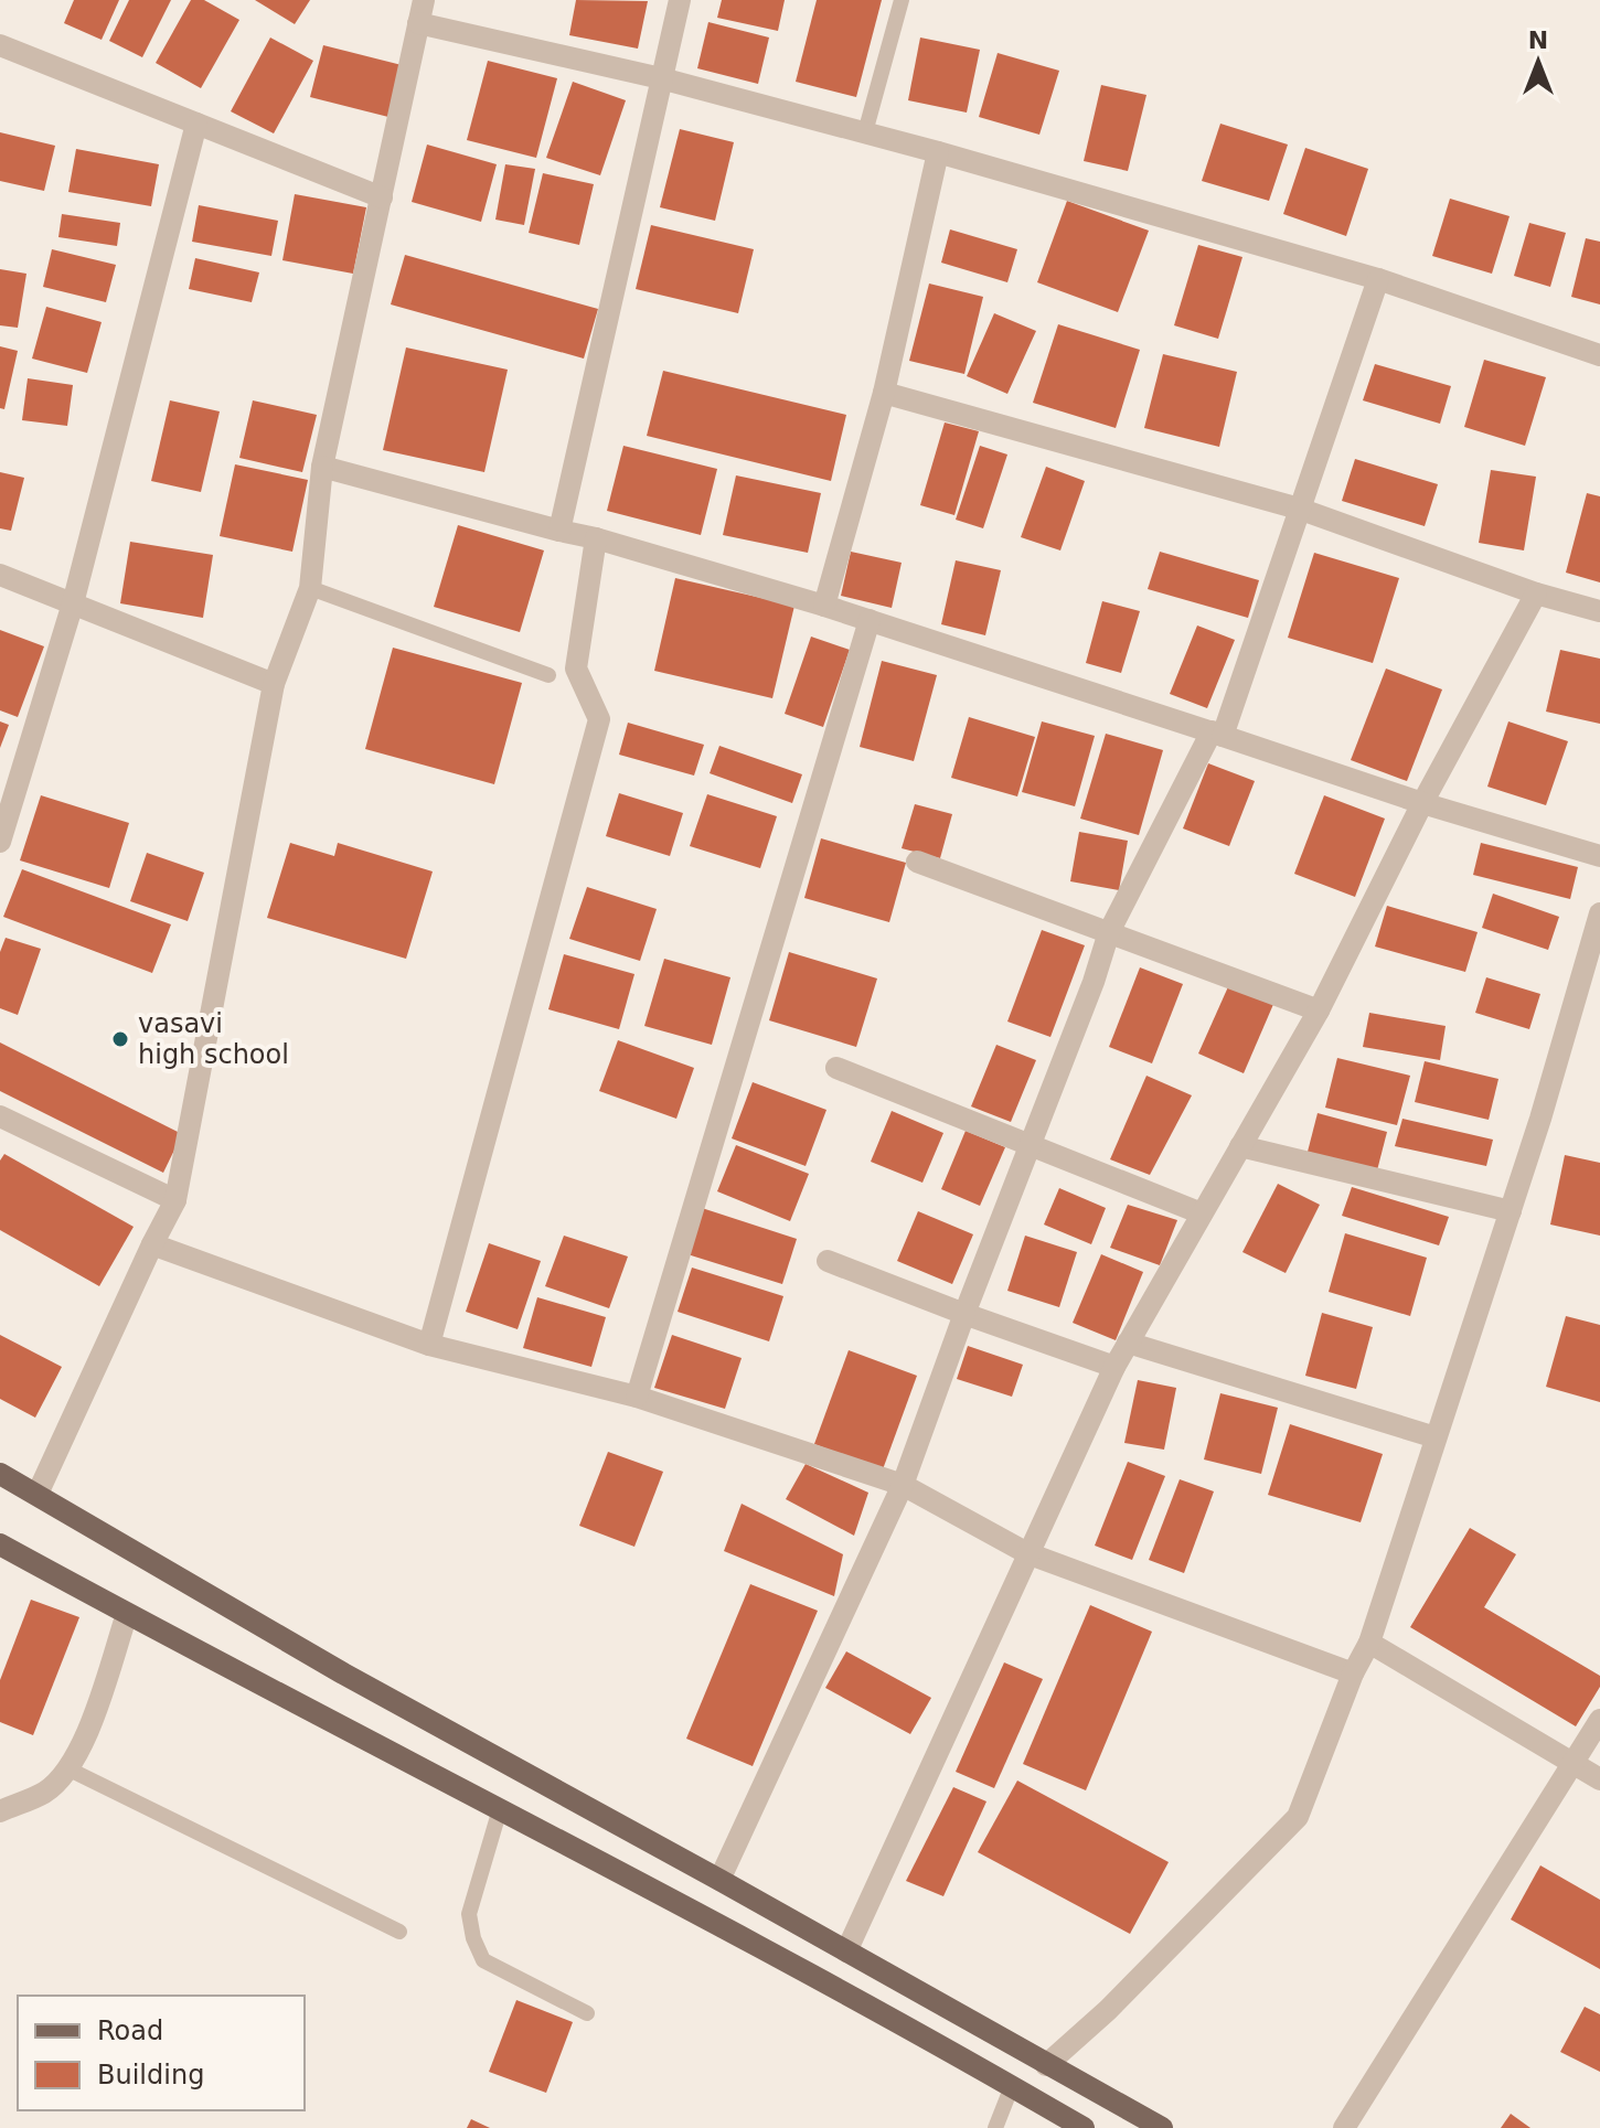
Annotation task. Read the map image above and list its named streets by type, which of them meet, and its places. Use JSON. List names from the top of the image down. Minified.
{"places":["vasavi high school"],"legend":["Road","Building"],"north":"top"}
